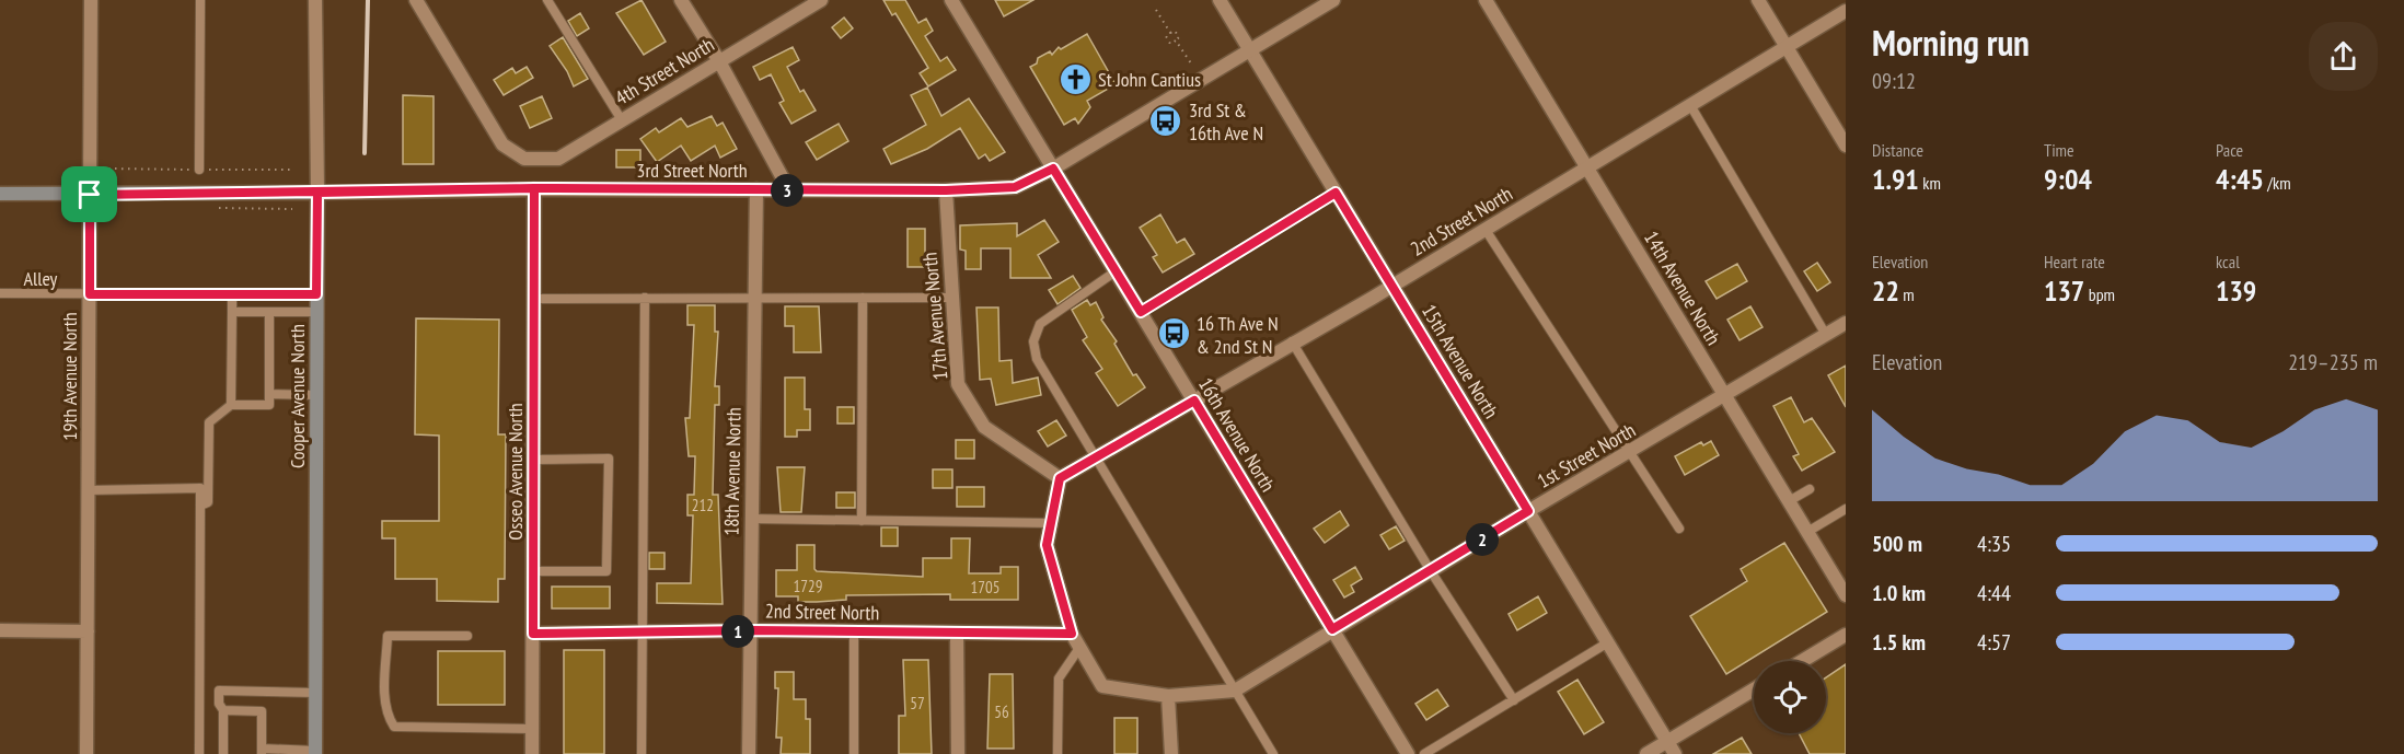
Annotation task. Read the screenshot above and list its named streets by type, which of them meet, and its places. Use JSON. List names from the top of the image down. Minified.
{"streets":{"main road":["3rd Street North","Cooper Avenue North"],"street":["4th Street North","2nd Street North","14th Avenue North","17th Avenue North","15th Avenue North","19th Avenue North","16th Avenue North","1st Street North","Osseo Avenue North","18th Avenue North"],"lane":["Alley"]},"crossings":[["3rd Street North","17th Avenue North"],["3rd Street North","15th Avenue North"],["3rd Street North","19th Avenue North"],["3rd Street North","Cooper Avenue North"],["3rd Street North","16th Avenue North"],["3rd Street North","Osseo Avenue North"],["3rd Street North","18th Avenue North"],["2nd Street North","14th Avenue North"],["2nd Street North","17th Avenue North"],["2nd Street North","15th Avenue North"],["2nd Street North","16th Avenue North"],["2nd Street North","Osseo Avenue North"],["2nd Street North","18th Avenue North"],["Alley","19th Avenue North"],["Alley","Cooper Avenue North"],["14th Avenue North","1st Street North"],["15th Avenue North","1st Street North"],["16th Avenue North","1st Street North"]],"places":{"church":["St John Cantius"],"bus stop":["3rd St & 16th Ave N","16 Th Ave N & 2nd St N"]},"house_numbers":["212","1729","1705","57","56"],"page":{"heading":["Morning run","09:12"],"stats":[["Distance","1.91 km"],["Time","9:04"],["Pace","4:45 /km"],["Elevation","22 m"],["Heart rate","137 bpm"],["kcal","139"]],"pins":["3","2","1"],"chart":["Elevation","219–235 m"],"list":[{"name":"500 m","note":"4:35"},{"name":"1.0 km","note":"4:44"},{"name":"1.5 km","note":"4:57"}]}}
